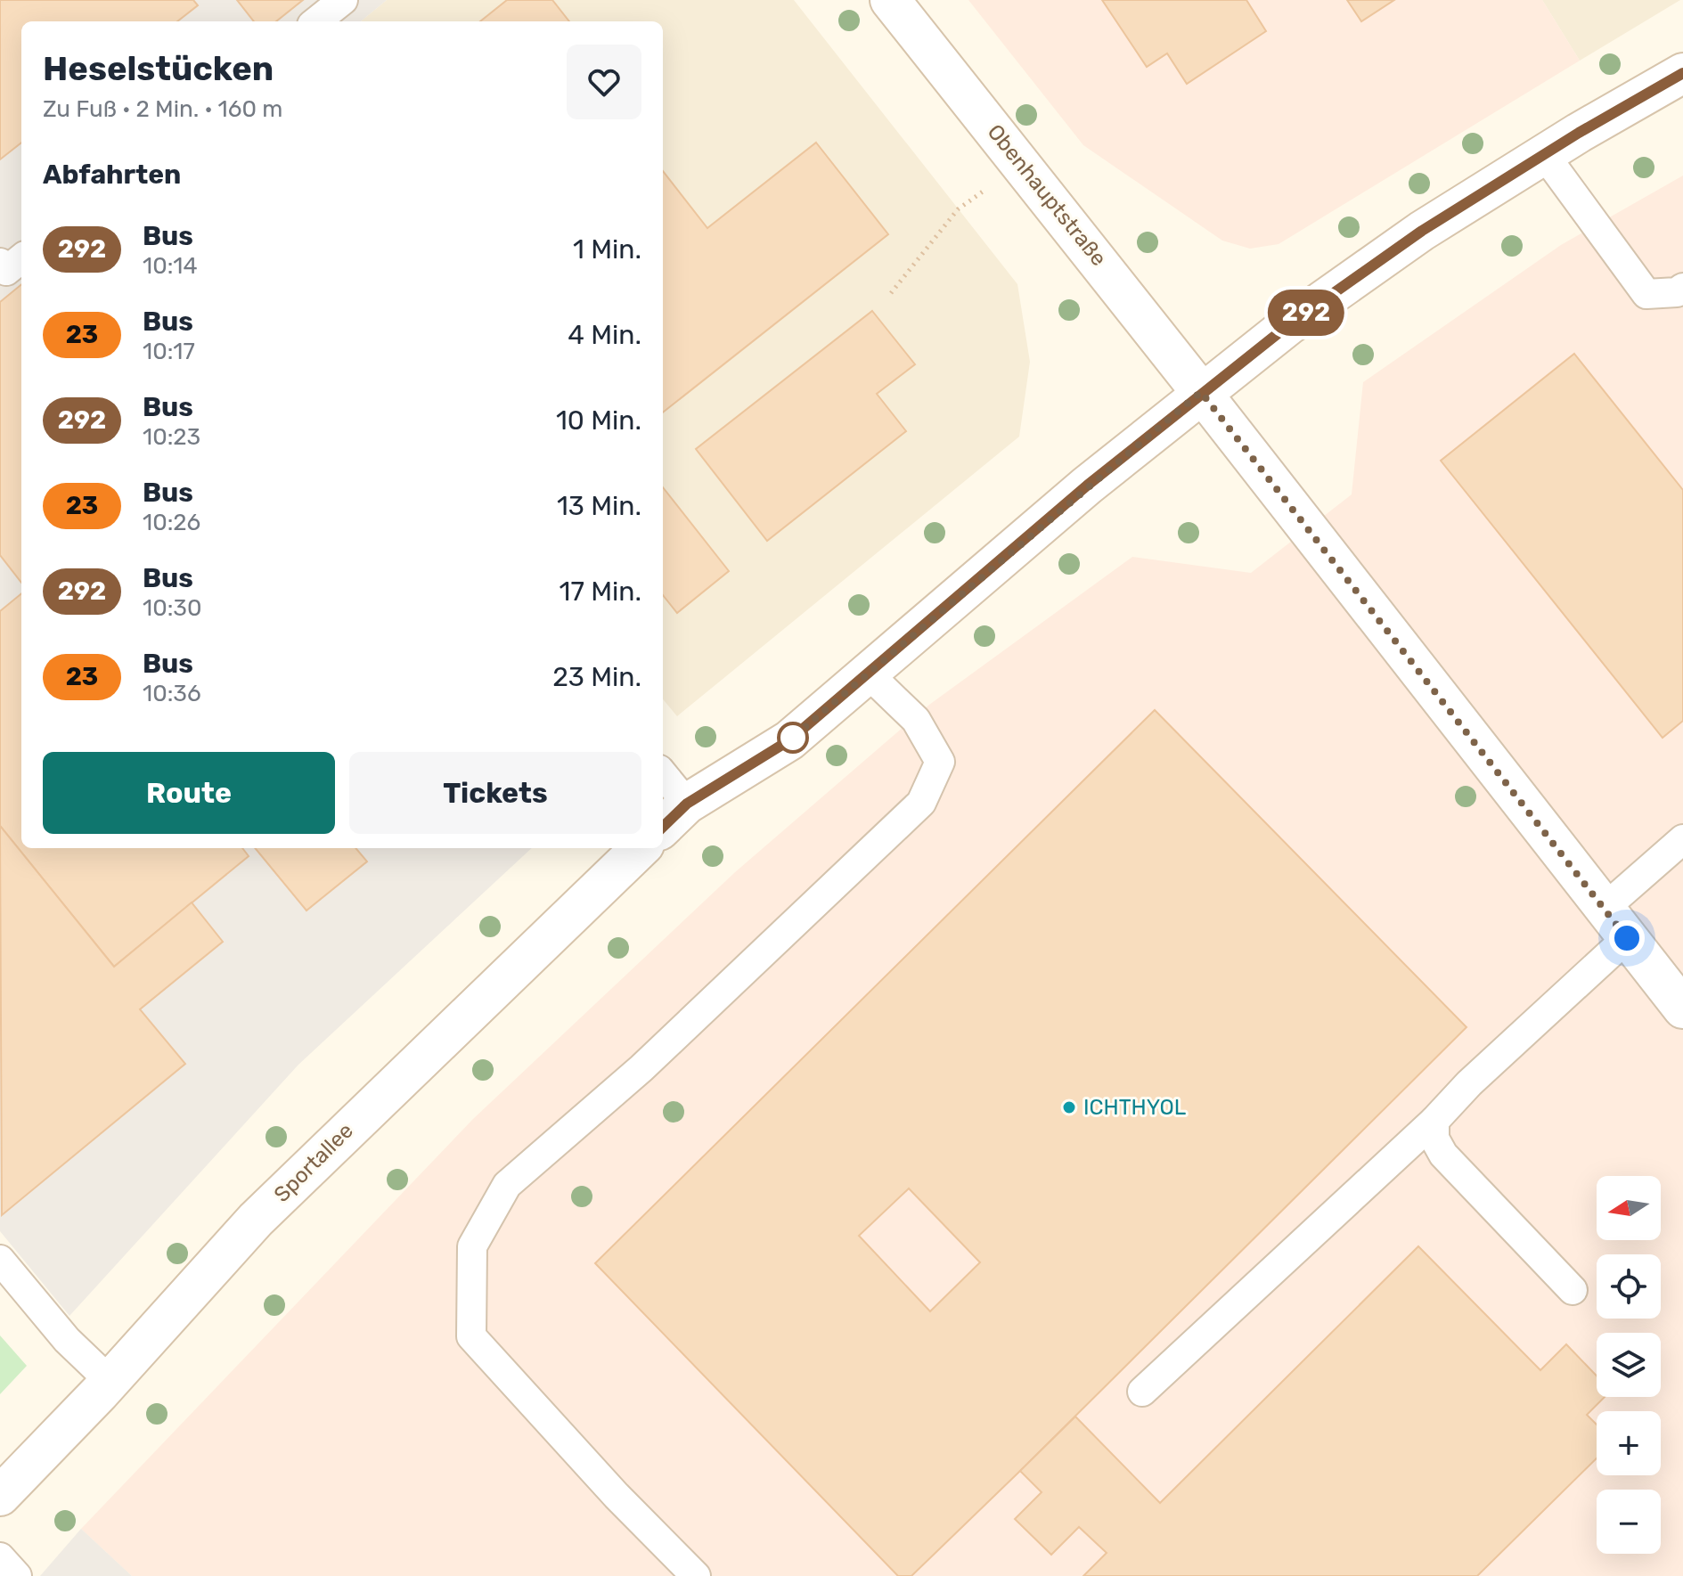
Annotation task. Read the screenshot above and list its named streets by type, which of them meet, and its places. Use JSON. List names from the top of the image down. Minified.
{"streets":{"street":["Obenhauptstraße","Sportallee"]},"places":["ICHTHYOL"],"lines":["bus line 292"],"north":"left","page":{"on_map":"292","heading":[["Heselstücken","Zu Fuß · 2 Min. · 160 m"],"Abfahrten"],"list":[{"mark":"292","name":"Bus","note":"10:14","value":"1 Min."},{"mark":"23","name":"Bus","note":"10:17","value":"4 Min."},{"mark":"292","name":"Bus","note":"10:23","value":"10 Min."},{"mark":"23","name":"Bus","note":"10:26","value":"13 Min."},{"mark":"292","name":"Bus","note":"10:30","value":"17 Min."},{"mark":"23","name":"Bus","note":"10:36","value":"23 Min."}],"buttons":["Route","Tickets"],"map_buttons":["+","−"]}}
